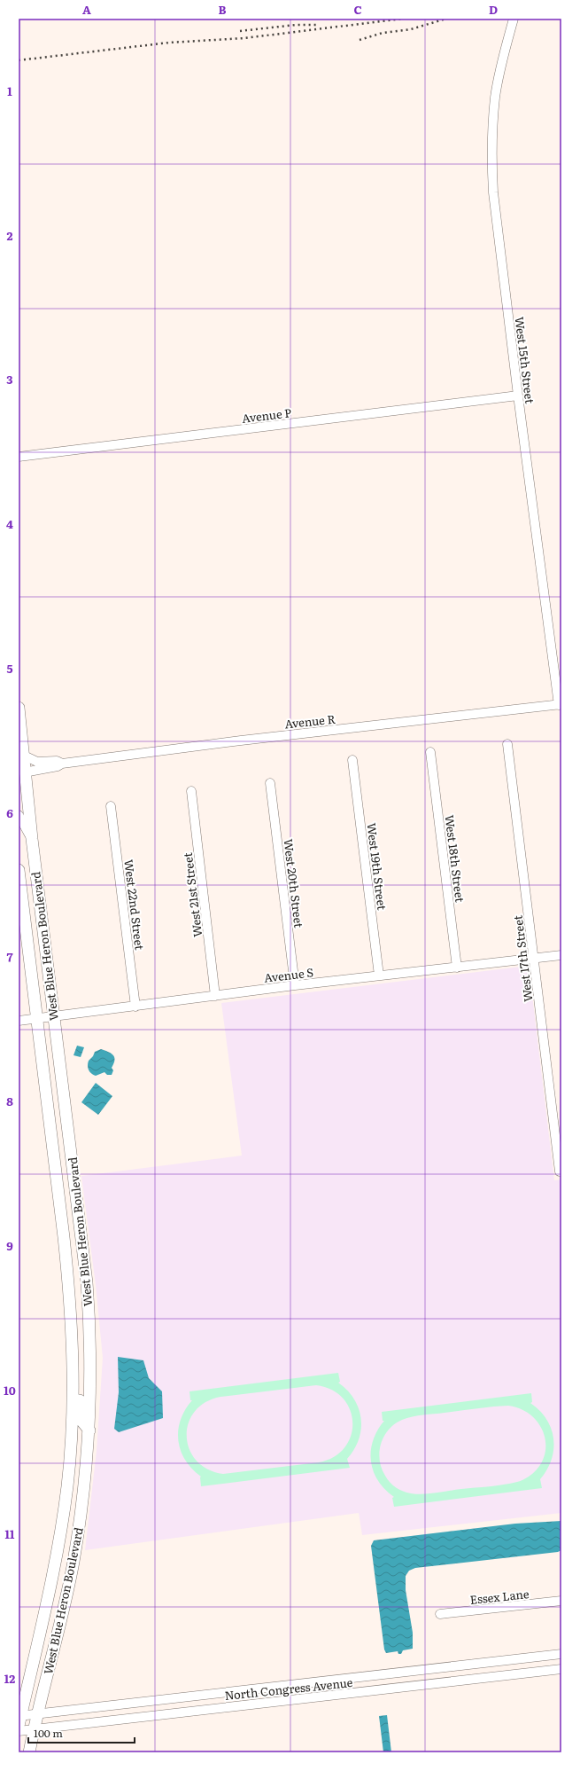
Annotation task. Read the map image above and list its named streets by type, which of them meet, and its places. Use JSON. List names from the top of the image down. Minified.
{"streets":{"main road":["West Blue Heron Boulevard"],"street":["West 15th Street","Avenue P","Avenue R","West 18th Street","West 19th Street","West 20th Street","West 21st Street","West 22nd Street","West 17th Street","Avenue S","Essex Lane","North Congress Avenue"]},"crossings":[["West 15th Street","Avenue P"],["West 15th Street","Avenue R"],["Avenue R","West Blue Heron Boulevard"],["West 18th Street","Avenue S"],["West 19th Street","Avenue S"],["West 20th Street","Avenue S"],["West 21st Street","Avenue S"],["West 22nd Street","Avenue S"],["West Blue Heron Boulevard","Avenue S"],["West Blue Heron Boulevard","North Congress Avenue"],["West 17th Street","Avenue S"]],"scale_bar":"100 m","grid":{"columns":["A","B","C","D"],"rows":["1","2","3","4","5","6","7","8","9","10","11","12"]}}
